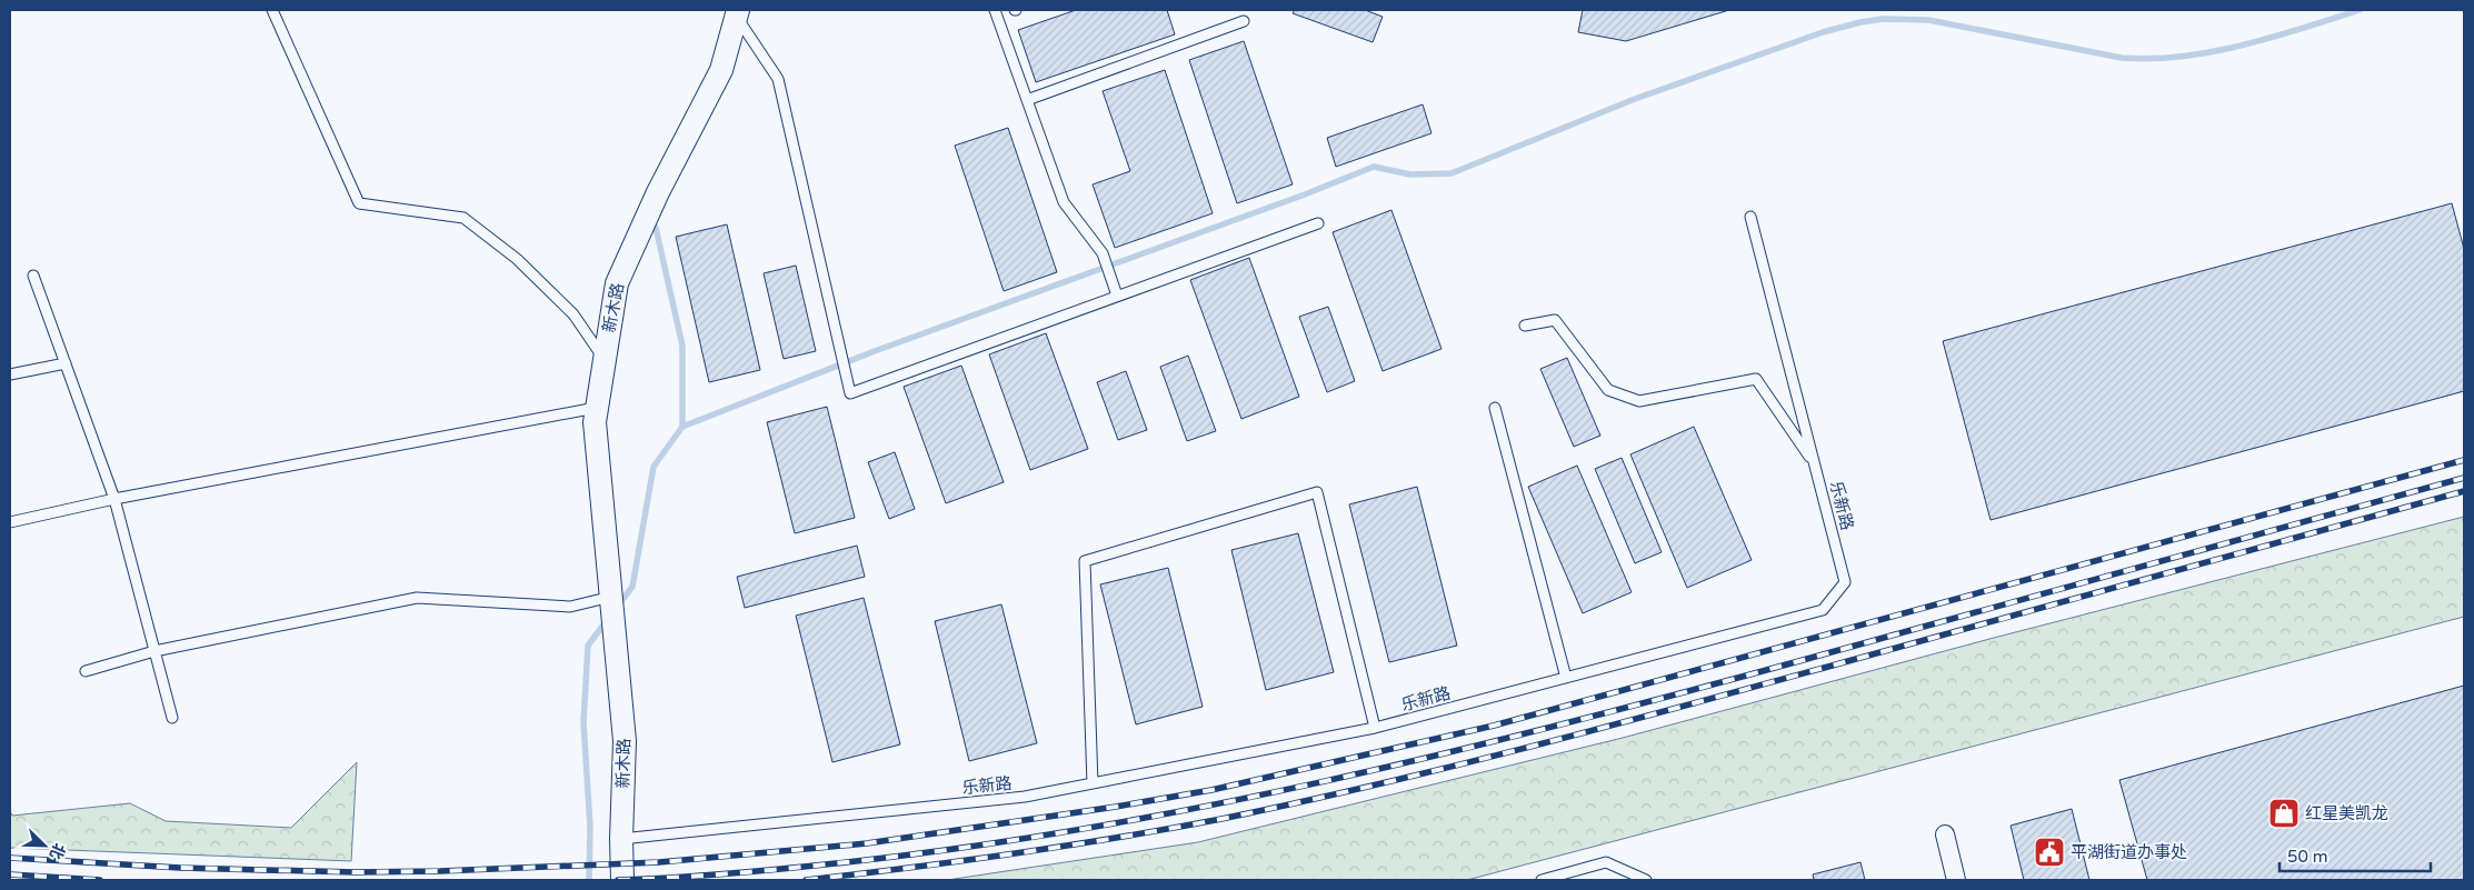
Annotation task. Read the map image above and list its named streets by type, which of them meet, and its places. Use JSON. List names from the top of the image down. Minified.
{"streets":{"street":["新木路"],"lane":["乐新路"]},"crossings":[["新木路","乐新路"]],"places":{"shop":["红星美凯龙"],"public building":["平湖街道办事处"]},"scale_bar":"50 m","north":"bottom right"}
